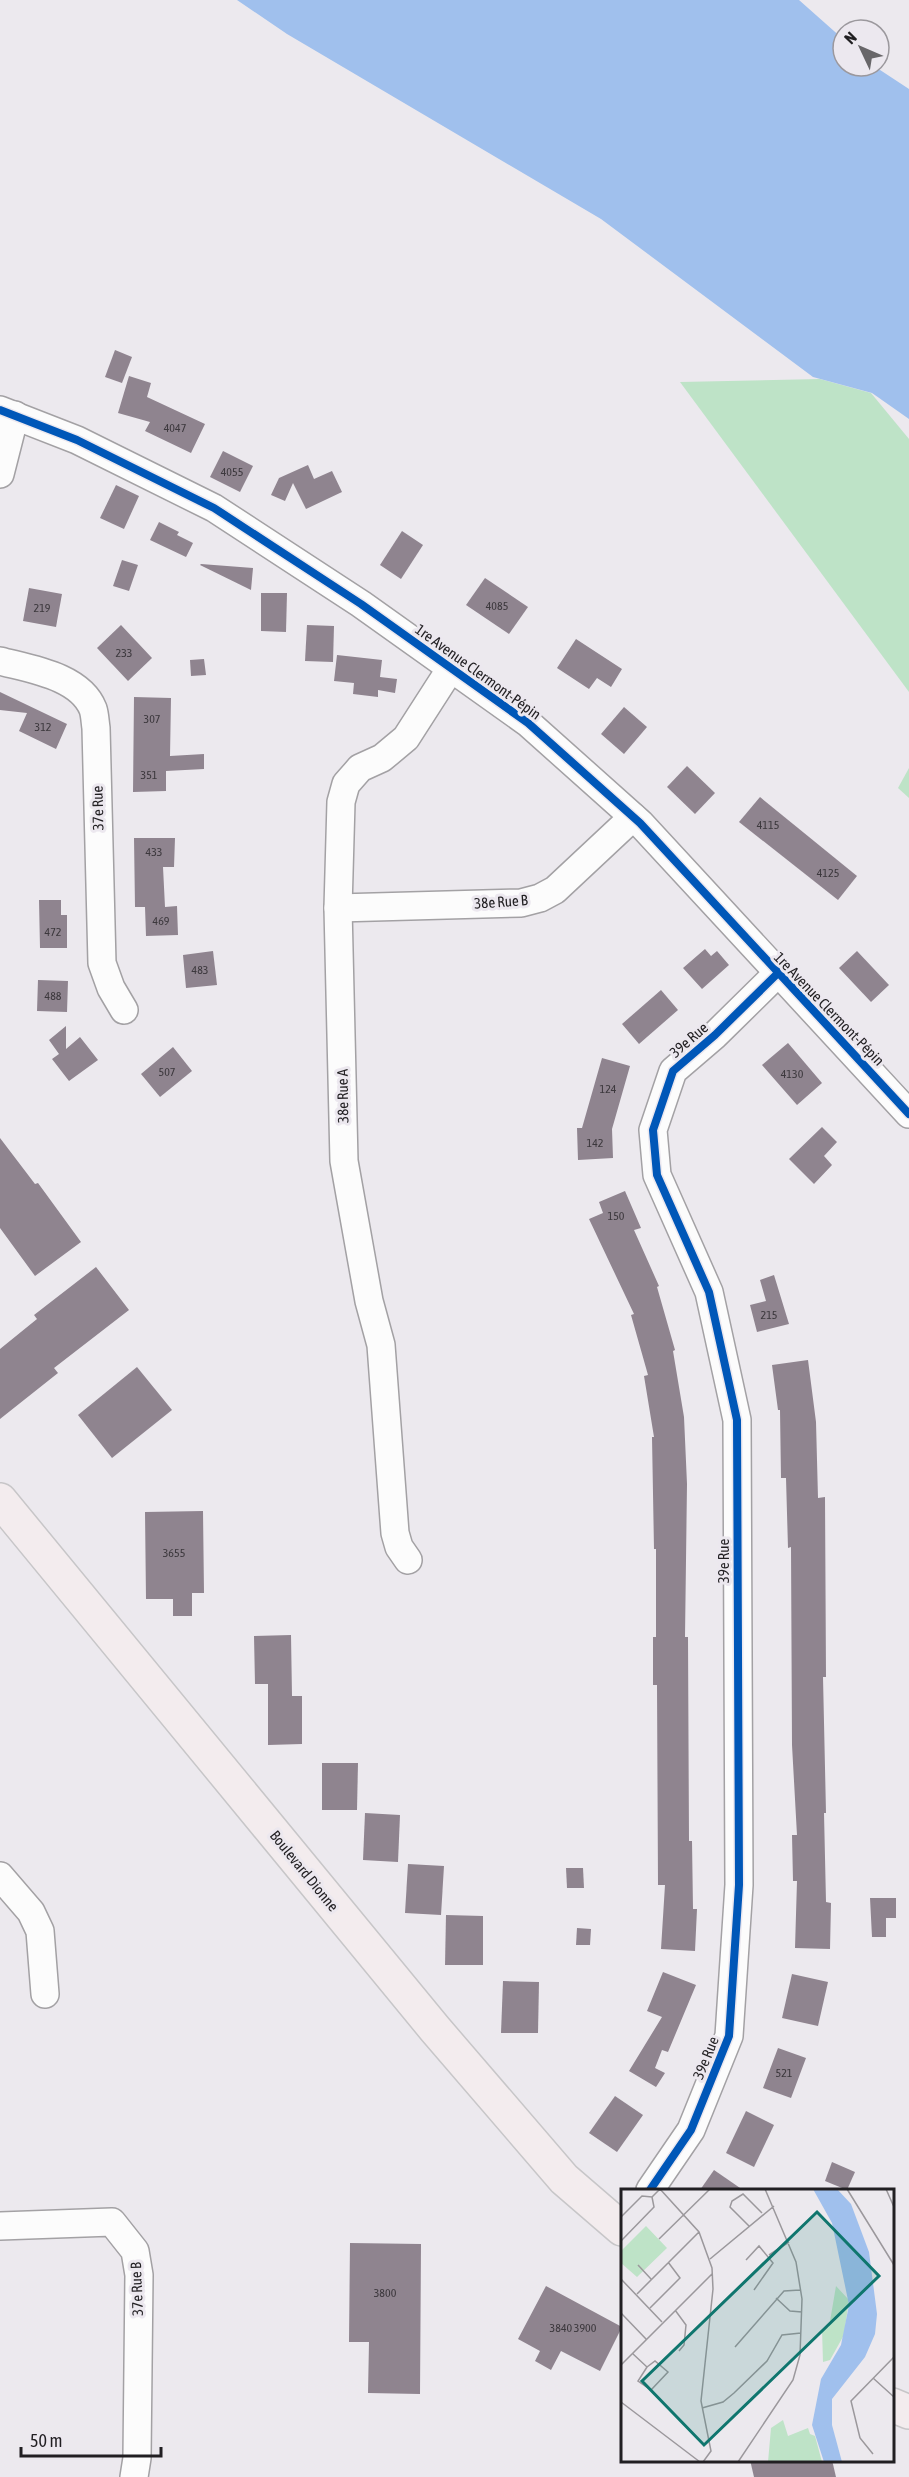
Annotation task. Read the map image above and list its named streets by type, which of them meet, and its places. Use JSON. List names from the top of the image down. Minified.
{"streets":{"main road":["Boulevard Dionne"],"street":["1re Avenue Clermont-Pépin","37e Rue","38e Rue B","39e Rue","38e Rue A","37e Rue B"]},"crossings":[["1re Avenue Clermont-Pépin","38e Rue B"],["1re Avenue Clermont-Pépin","39e Rue"],["1re Avenue Clermont-Pépin","38e Rue A"],["38e Rue B","38e Rue A"]],"house_numbers":["4047","4055","4085","219","233","307","312","351","4115","433","4125","469","472","483","488","507","4130","124","142","150","215","3655","521","3800","3840 3900"],"scale_bar":"50 m","north":"top left"}
